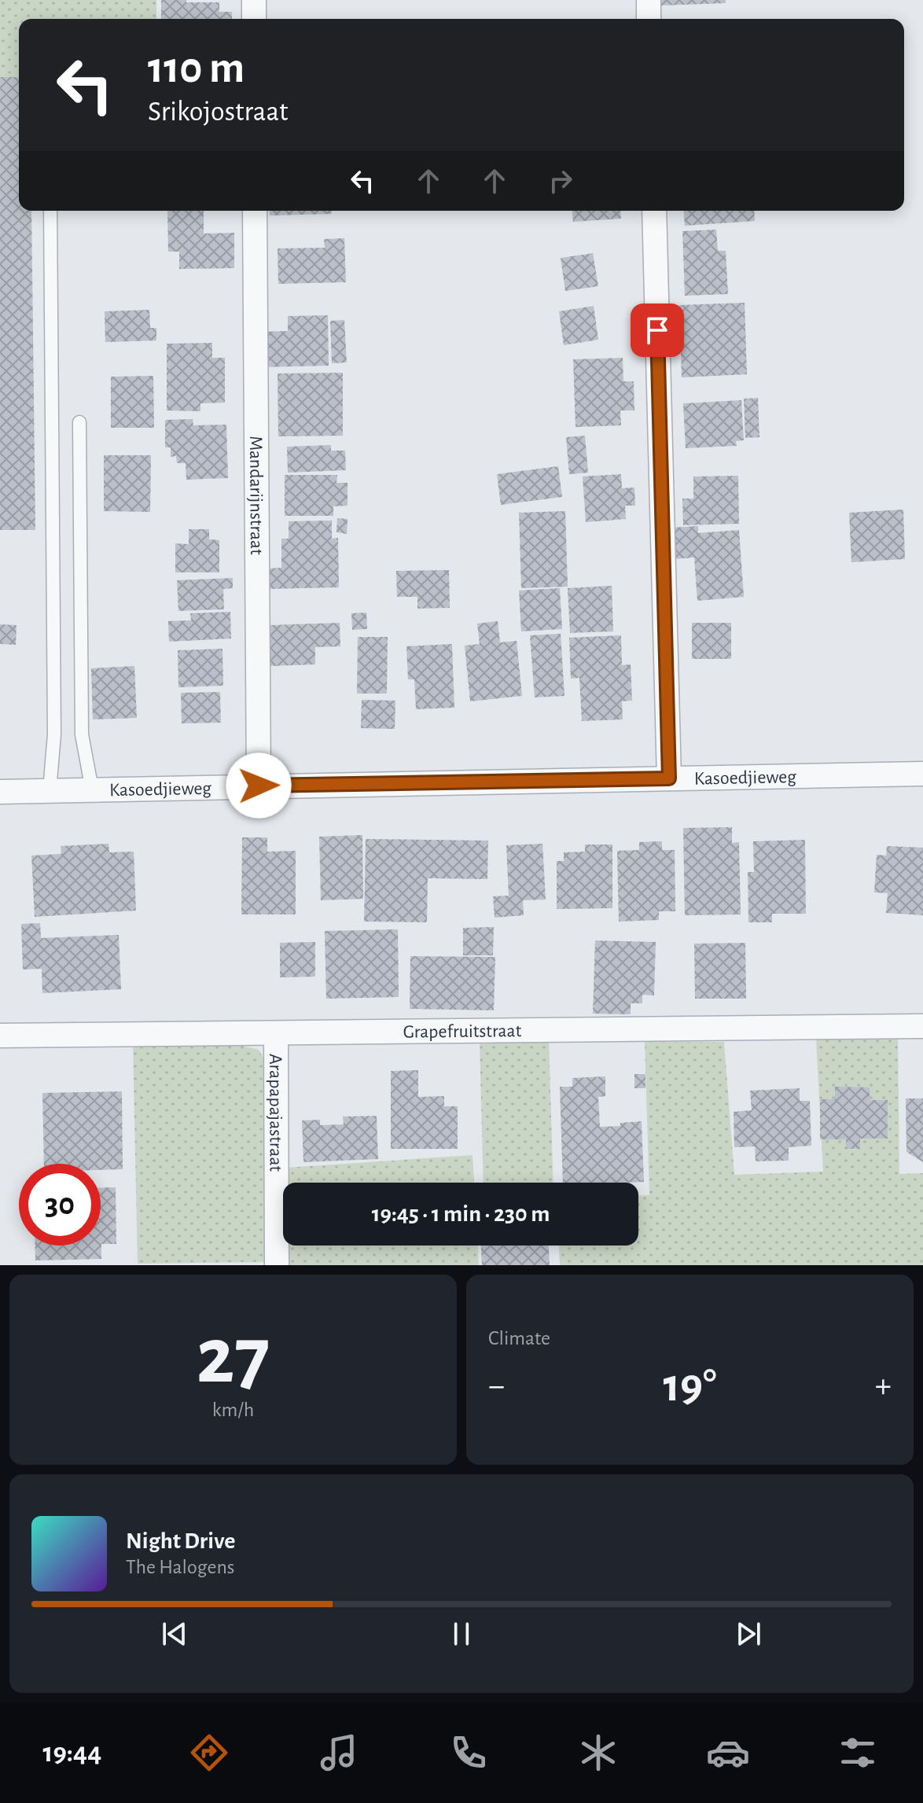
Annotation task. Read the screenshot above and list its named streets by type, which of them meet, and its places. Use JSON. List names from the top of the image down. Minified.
{"streets":{"street":["Mandarijnstraat","Kasoedjieweg","Grapefruitstraat","Arapapajastraat"]},"crossings":[["Mandarijnstraat","Kasoedjieweg"],["Grapefruitstraat","Arapapajastraat"]],"page":{"turn":["110 m","Srikojostraat"],"limit":"30","trip":"19:45 · 1 min · 230 m","tile":[["27","km/h"],"Climate"],"heat":["−","19°","+"],"song":["Night Drive","The Halogens"],"tabs":"19:44"}}
